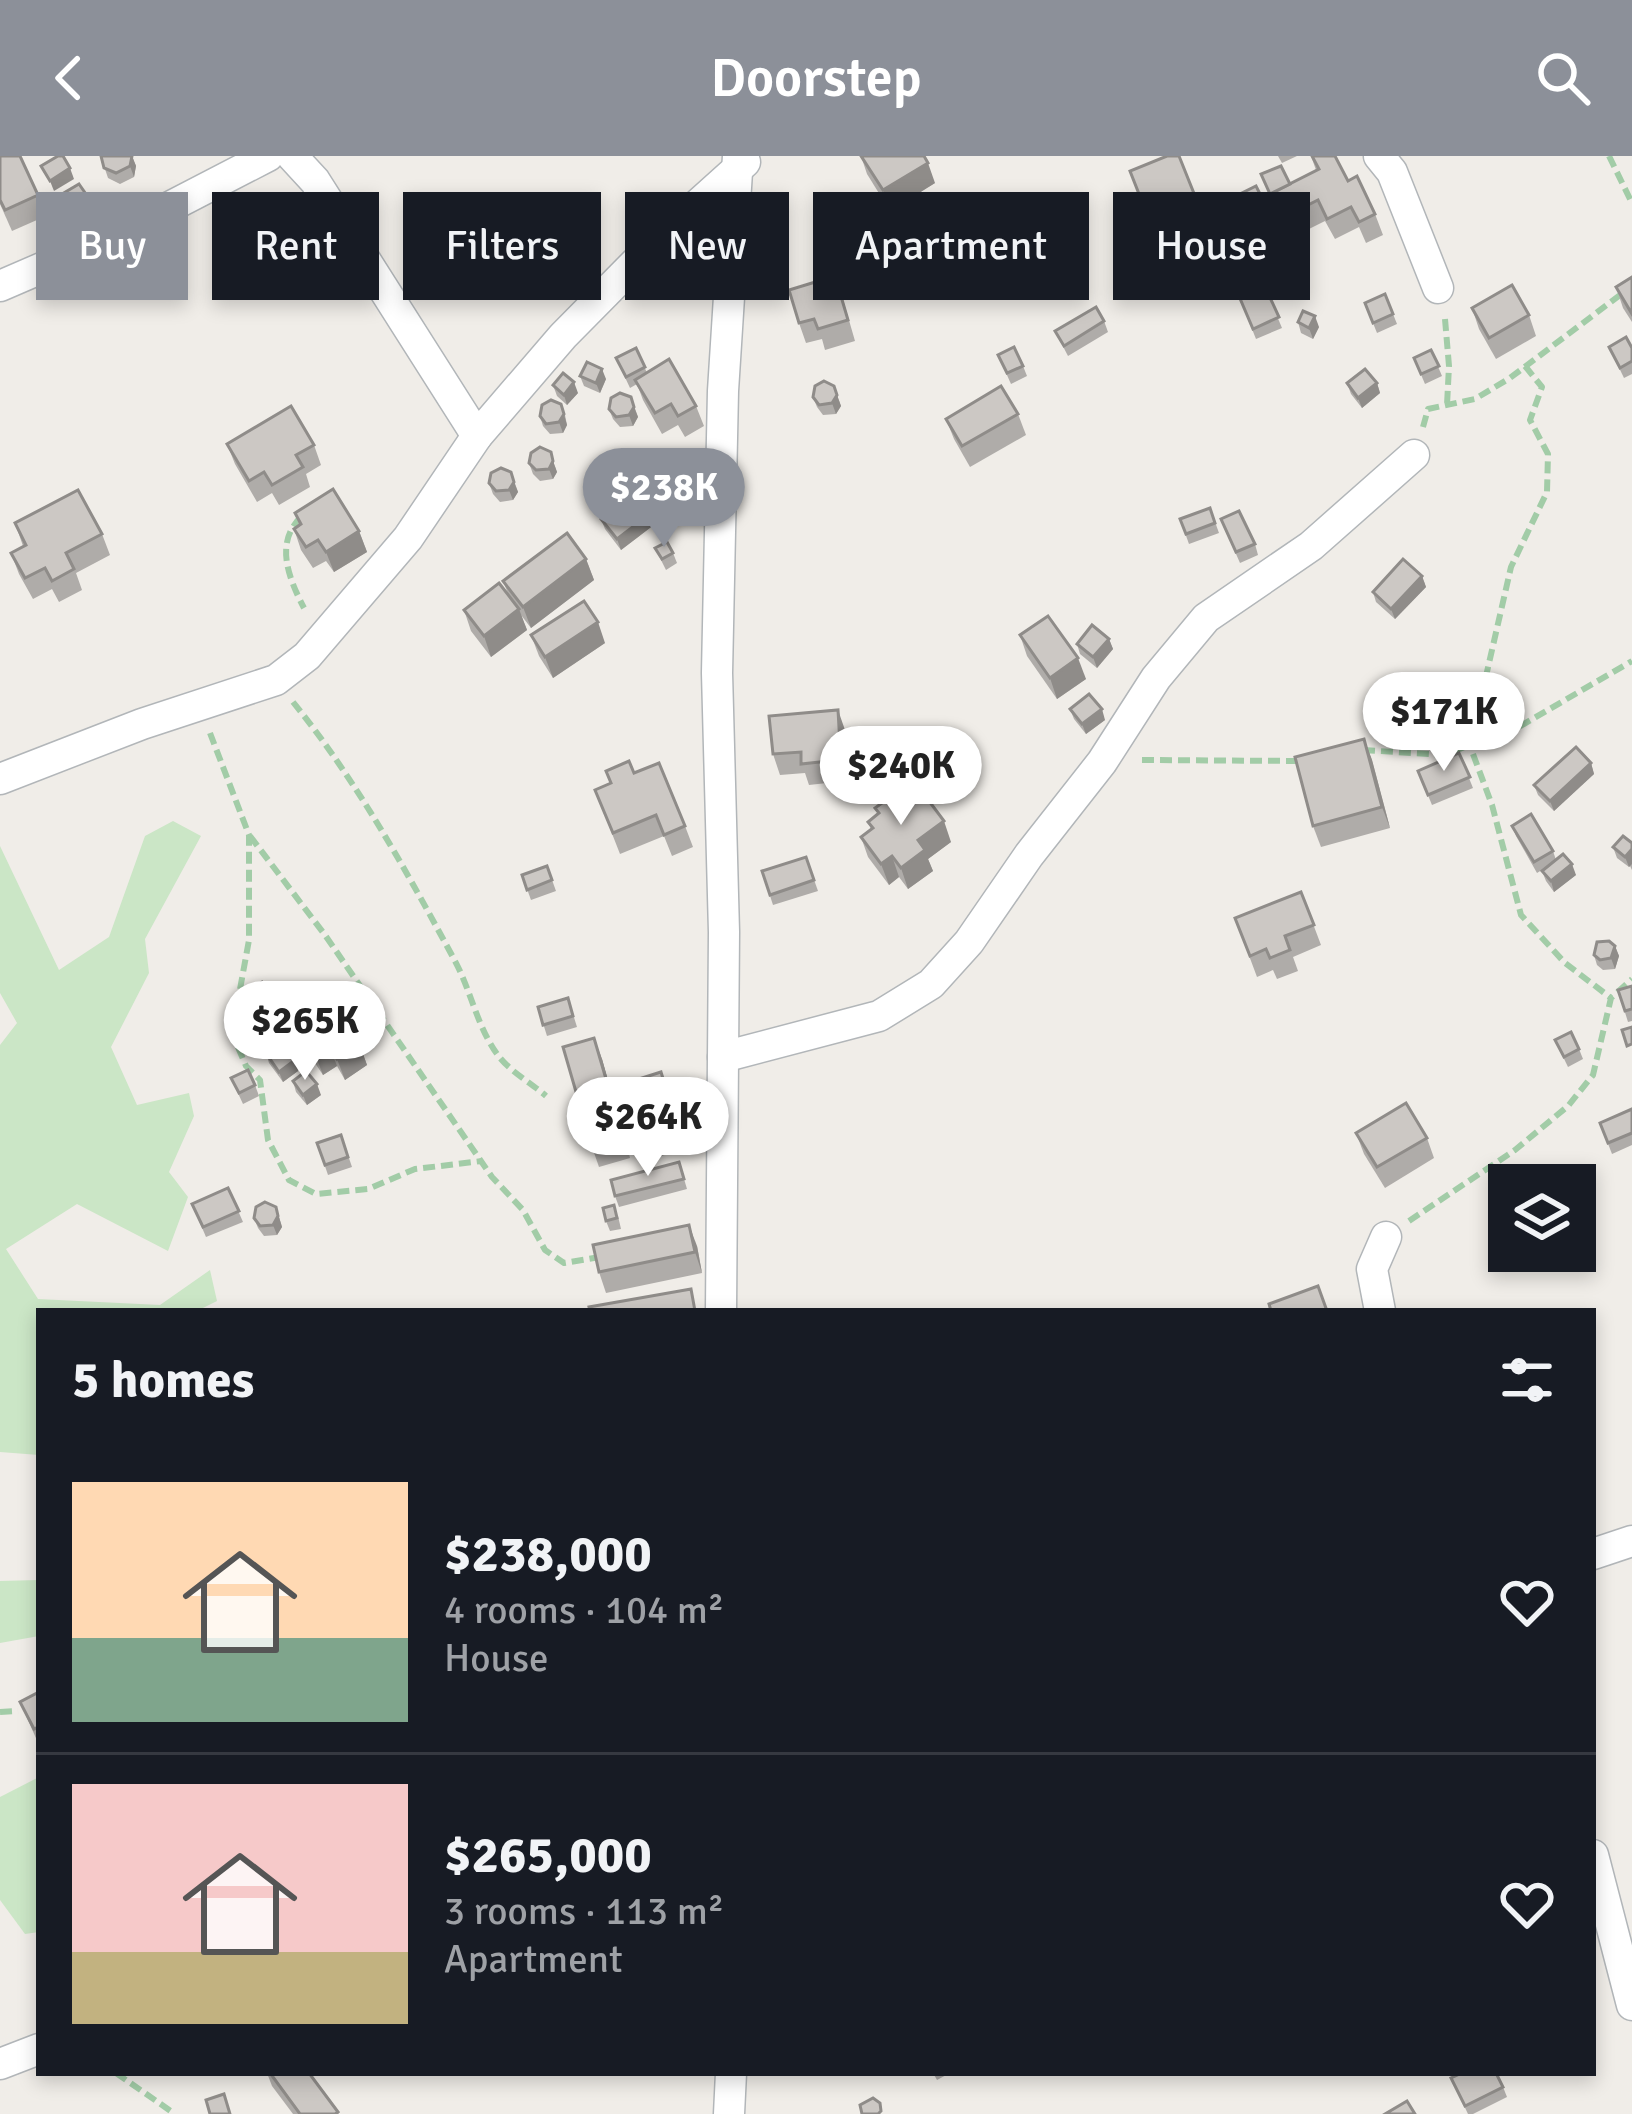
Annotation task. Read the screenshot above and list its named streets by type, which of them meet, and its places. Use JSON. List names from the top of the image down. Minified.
{"page":{"header":"Doorstep","chip":["Buy","Rent","Filters","New","Apartment","House"],"price":["$238K","$171K","$240K","$265K","$264K"],"heading":"5 homes","list":[{"name":"$238,000","note":"4 rooms · 104 m² · House"},{"name":"$265,000","note":"3 rooms · 113 m² · Apartment"}]}}
